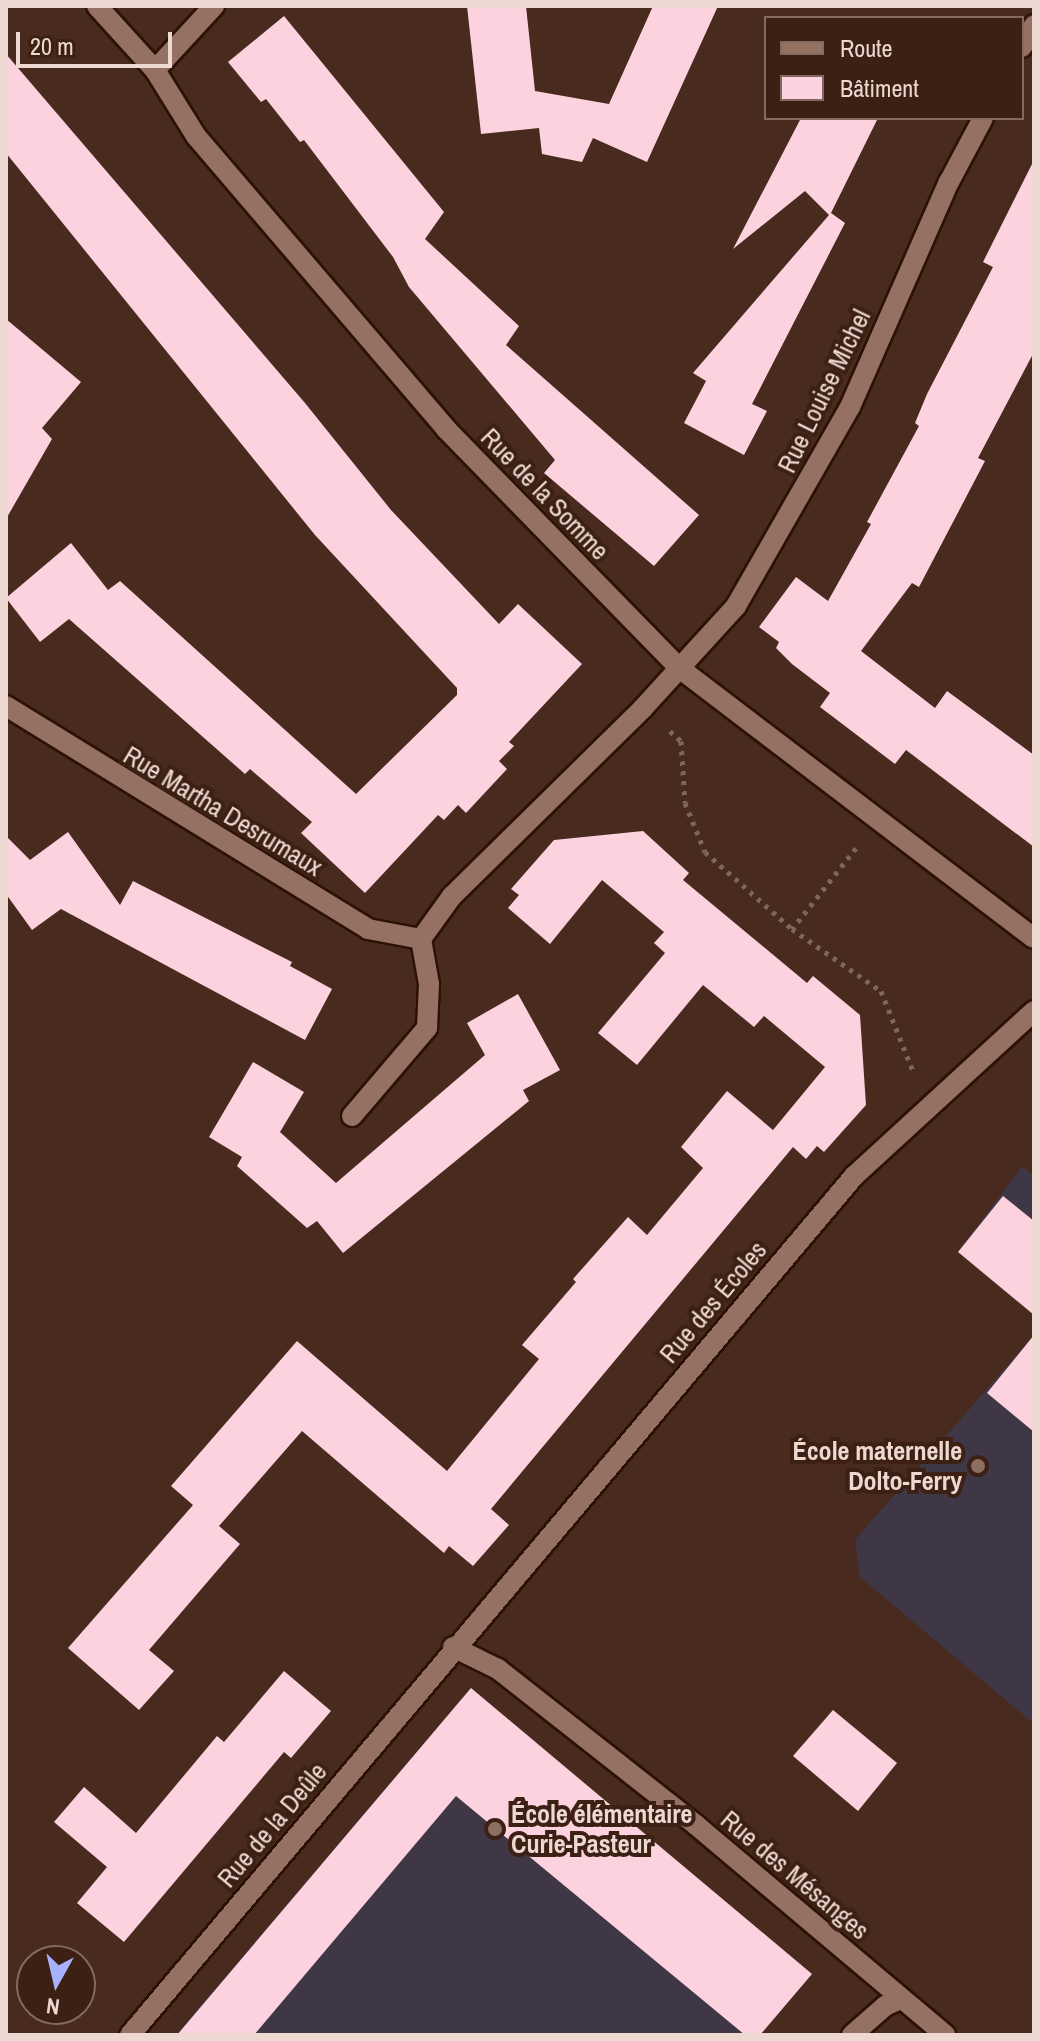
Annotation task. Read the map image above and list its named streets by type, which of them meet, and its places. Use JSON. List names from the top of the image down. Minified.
{"streets":{"street":["Rue Louise Michel","Rue de la Somme","Rue Martha Desrumaux","Rue des Écoles","Rue de la Deûle","Rue des Mésanges"]},"crossings":[["Rue Louise Michel","Rue de la Somme"],["Rue des Écoles","Rue de la Deûle"],["Rue des Écoles","Rue des Mésanges"],["Rue de la Deûle","Rue des Mésanges"]],"places":["École maternelle Dolto-Ferry","École élémentaire Curie-Pasteur"],"legend":["Route","Bâtiment"],"scale_bar":"20 m","north":"bottom"}
